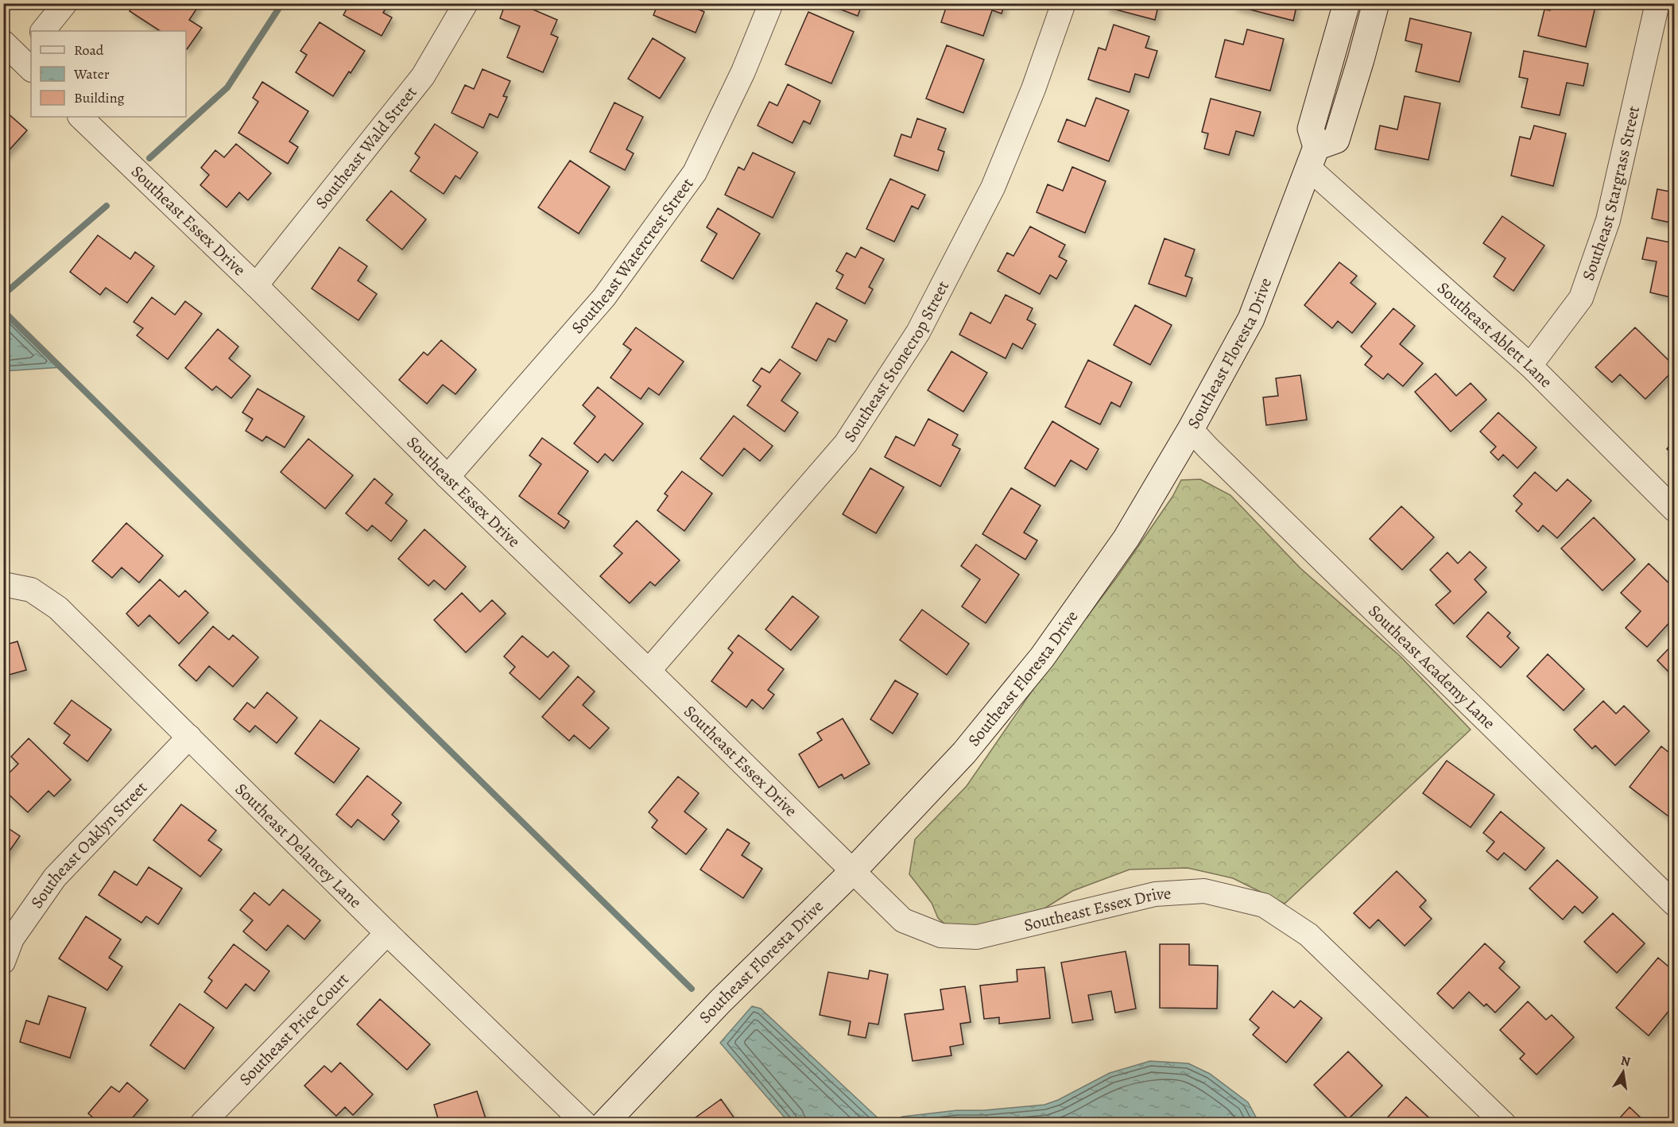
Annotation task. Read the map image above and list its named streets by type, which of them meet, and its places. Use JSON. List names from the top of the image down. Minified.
{"streets":{"street":["Southeast Wald Street","Southeast Stargrass Street","Southeast Essex Drive","Southeast Watercrest Street","Southeast Ablett Lane","Southeast Floresta Drive","Southeast Stonecrop Street","Southeast Academy Lane","Southeast Oaklyn Street","Southeast Delancey Lane","Southeast Price Court"]},"crossings":[["Southeast Wald Street","Southeast Essex Drive"],["Southeast Stargrass Street","Southeast Ablett Lane"],["Southeast Essex Drive","Southeast Watercrest Street"],["Southeast Essex Drive","Southeast Floresta Drive"],["Southeast Essex Drive","Southeast Stonecrop Street"],["Southeast Ablett Lane","Southeast Floresta Drive"],["Southeast Floresta Drive","Southeast Academy Lane"],["Southeast Oaklyn Street","Southeast Delancey Lane"],["Southeast Delancey Lane","Southeast Price Court"]],"legend":["Road","Water","Building"],"north":"top"}
